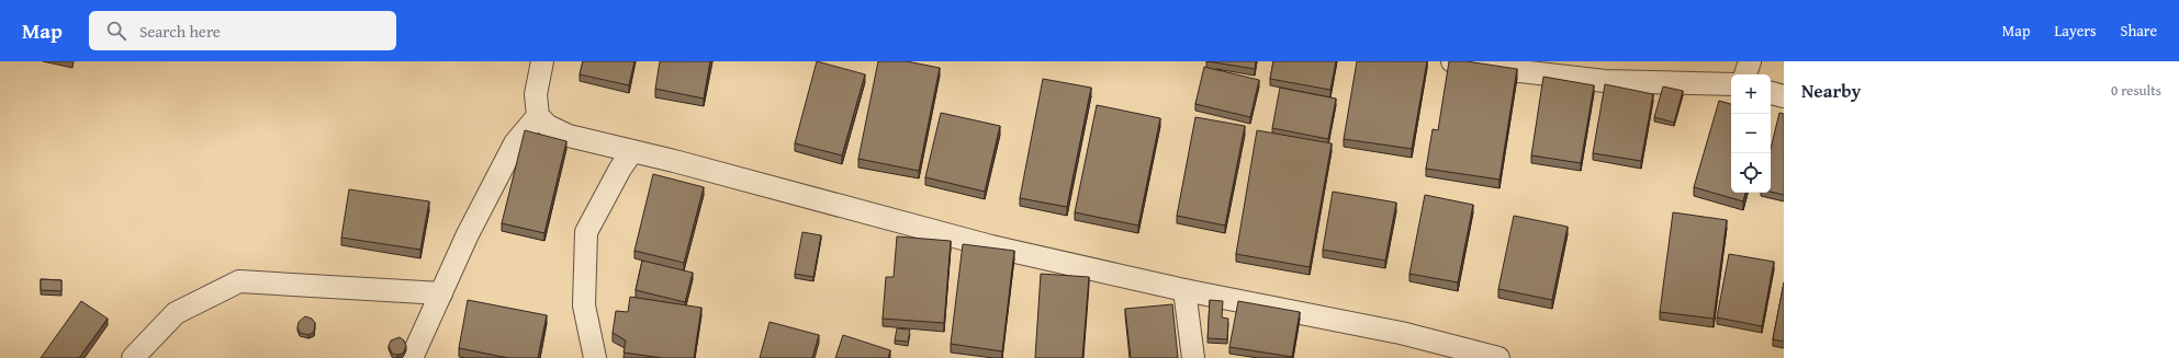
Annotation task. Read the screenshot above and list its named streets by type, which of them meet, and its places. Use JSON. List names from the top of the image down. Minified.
{"page":{"header":"Map","search":"Search here","nav":["Map","Layers","Share"],"heading":["Nearby","0 results"],"map_buttons":["+","−"]}}
